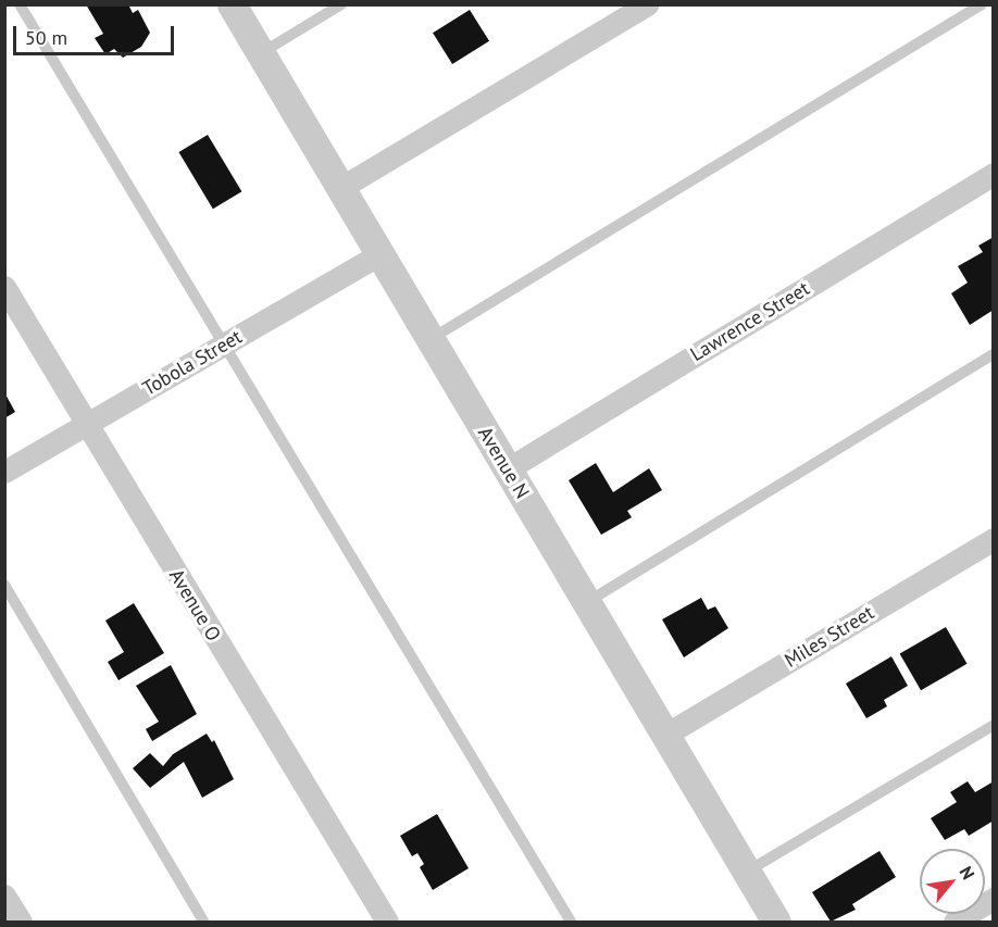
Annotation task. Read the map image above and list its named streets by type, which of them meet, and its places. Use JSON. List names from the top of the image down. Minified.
{"streets":{"street":["Lawrence Street","Tobola Street","Avenue N","Avenue O","Miles Street"]},"crossings":[["Lawrence Street","Avenue N"],["Tobola Street","Avenue N"],["Tobola Street","Avenue O"],["Avenue N","Miles Street"]],"scale_bar":"50 m","north":"top right"}
